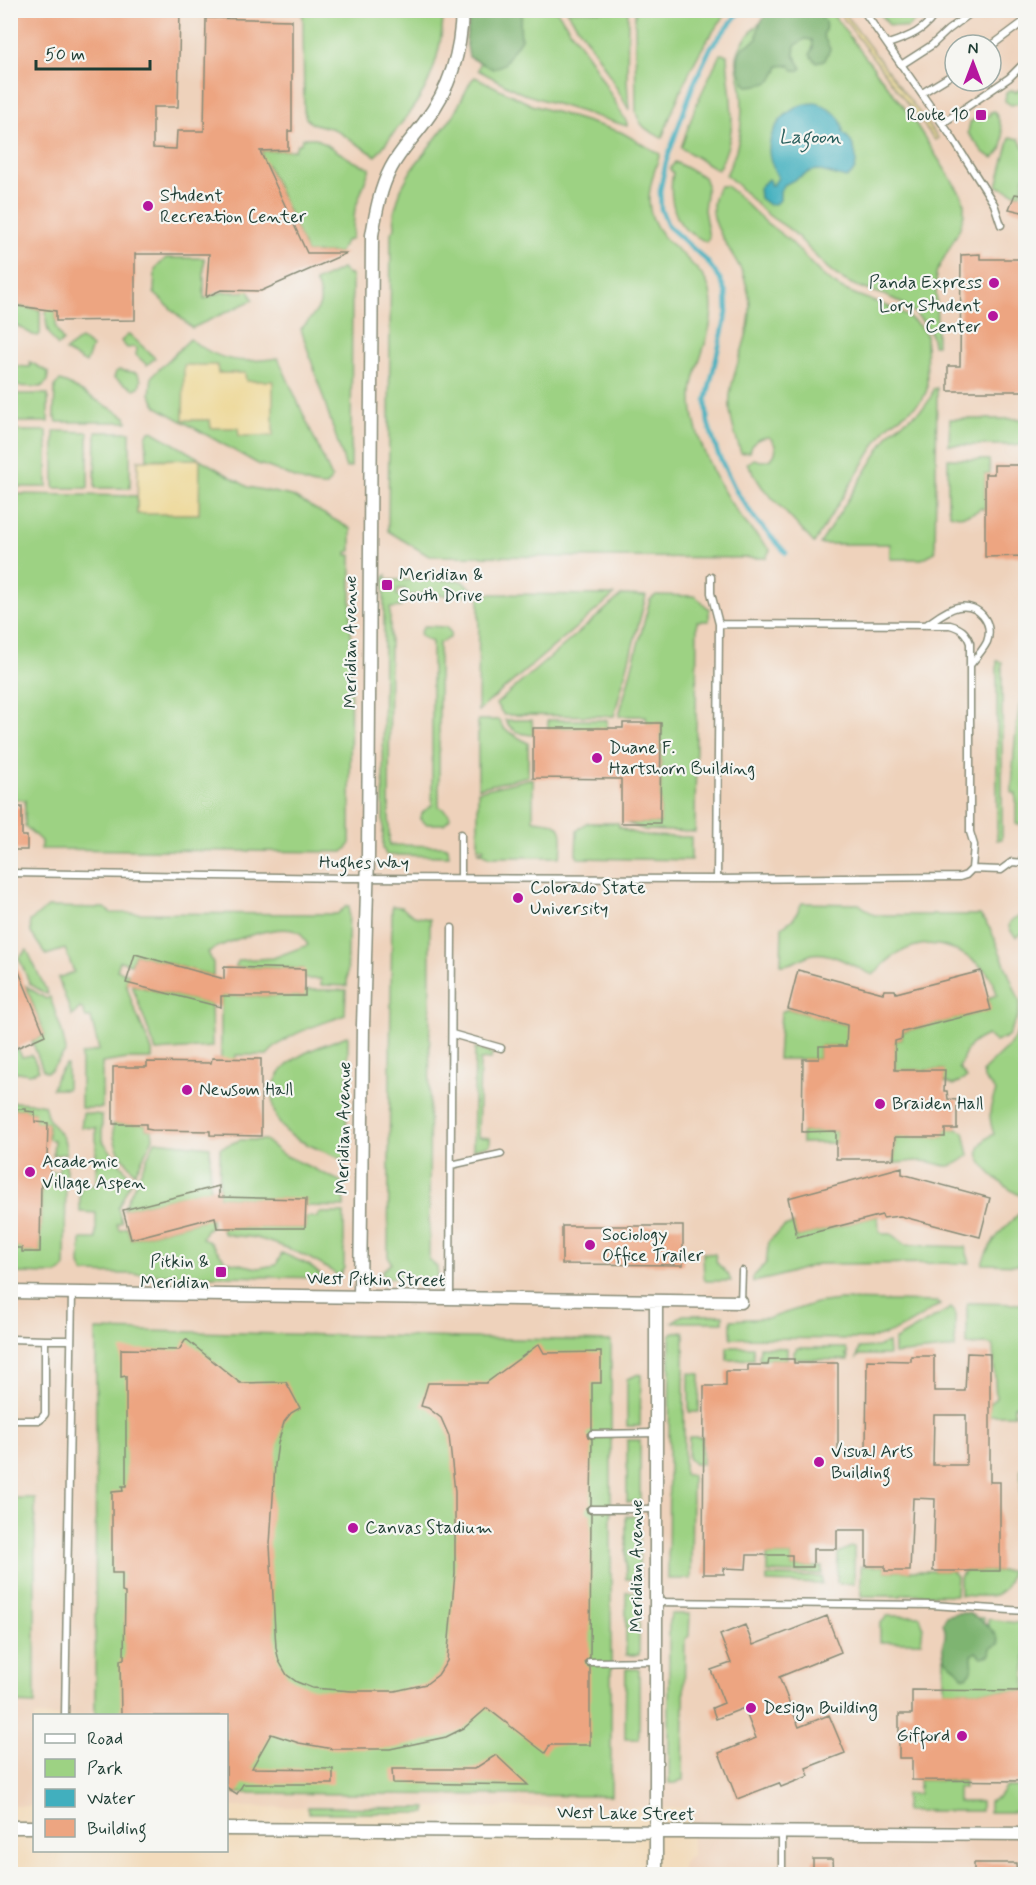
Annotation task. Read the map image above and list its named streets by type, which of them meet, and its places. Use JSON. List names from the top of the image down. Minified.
{"streets":{"street":["Meridian Avenue","West Pitkin Street","West Lake Street"],"lane":["Hughes Way"]},"crossings":[["Meridian Avenue","Hughes Way"],["Meridian Avenue","West Pitkin Street"],["Meridian Avenue","West Lake Street"]],"water":["Lagoon"],"places":{"transit":["Route 10","Meridian & South Drive","Pitkin & Meridian"],"other":["Student Recreation Center","Panda Express","Lory Student Center","Duane F. Hartshorn Building","Colorado State University","Newsom Hall","Braiden Hall","Academic Village Aspen","Sociology Office Trailer","Visual Arts Building","Canvas Stadium","Design Building","Gifford"]},"legend":["Road","Park","Water","Building"],"scale_bar":"50 m","north":"top"}
